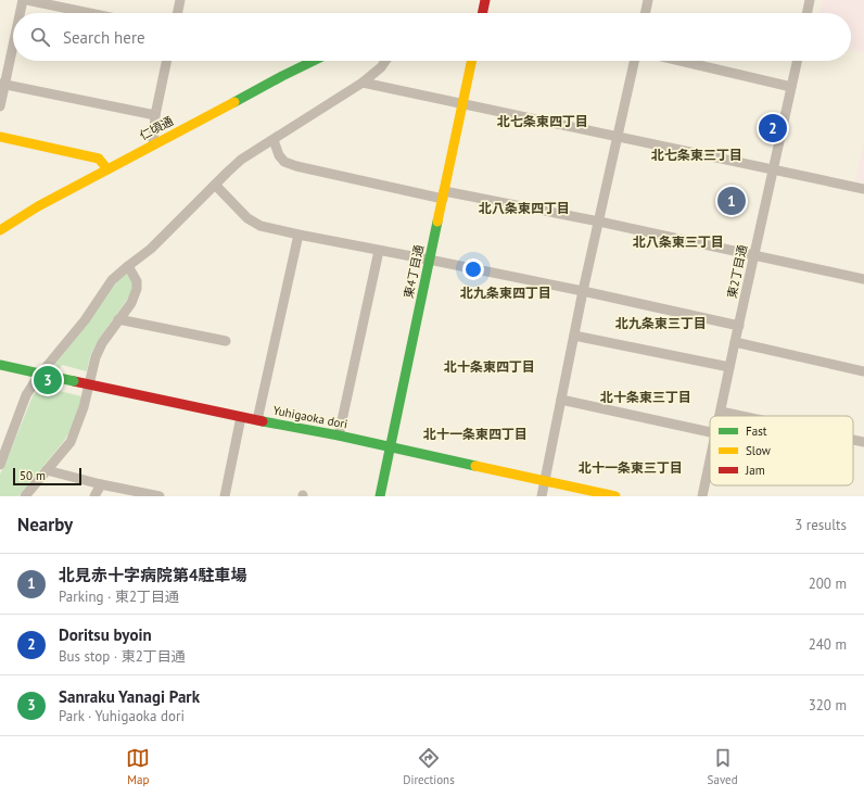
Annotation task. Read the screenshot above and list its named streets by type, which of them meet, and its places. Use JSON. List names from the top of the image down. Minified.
{"streets":{"street":["仁頃通","東4丁目通","東2丁目通","Yuhigaoka dori"]},"crossings":[["東4丁目通","Yuhigaoka dori"]],"districts":["北七条東四丁目","北七条東三丁目","北八条東四丁目","北八条東三丁目","北九条東四丁目","北九条東三丁目","北十条東四丁目","北十条東三丁目","北十一条東四丁目","北十一条東三丁目"],"legend":["Fast","Slow","Jam"],"scale_bar":"50 m","page":{"search":"Search here","pins":["2","1","3"],"scale":"50 m","heading":["Nearby","3 results"],"list":[{"mark":"1","name":"北見赤十字病院第4駐車場","note":"Parking · 東2丁目通","value":"200 m"},{"mark":"2","name":"Doritsu byoin","note":"Bus stop · 東2丁目通","value":"240 m"},{"mark":"3","name":"Sanraku Yanagi Park","note":"Park · Yuhigaoka dori","value":"320 m"}],"nav":["Map","Directions","Saved"]}}
